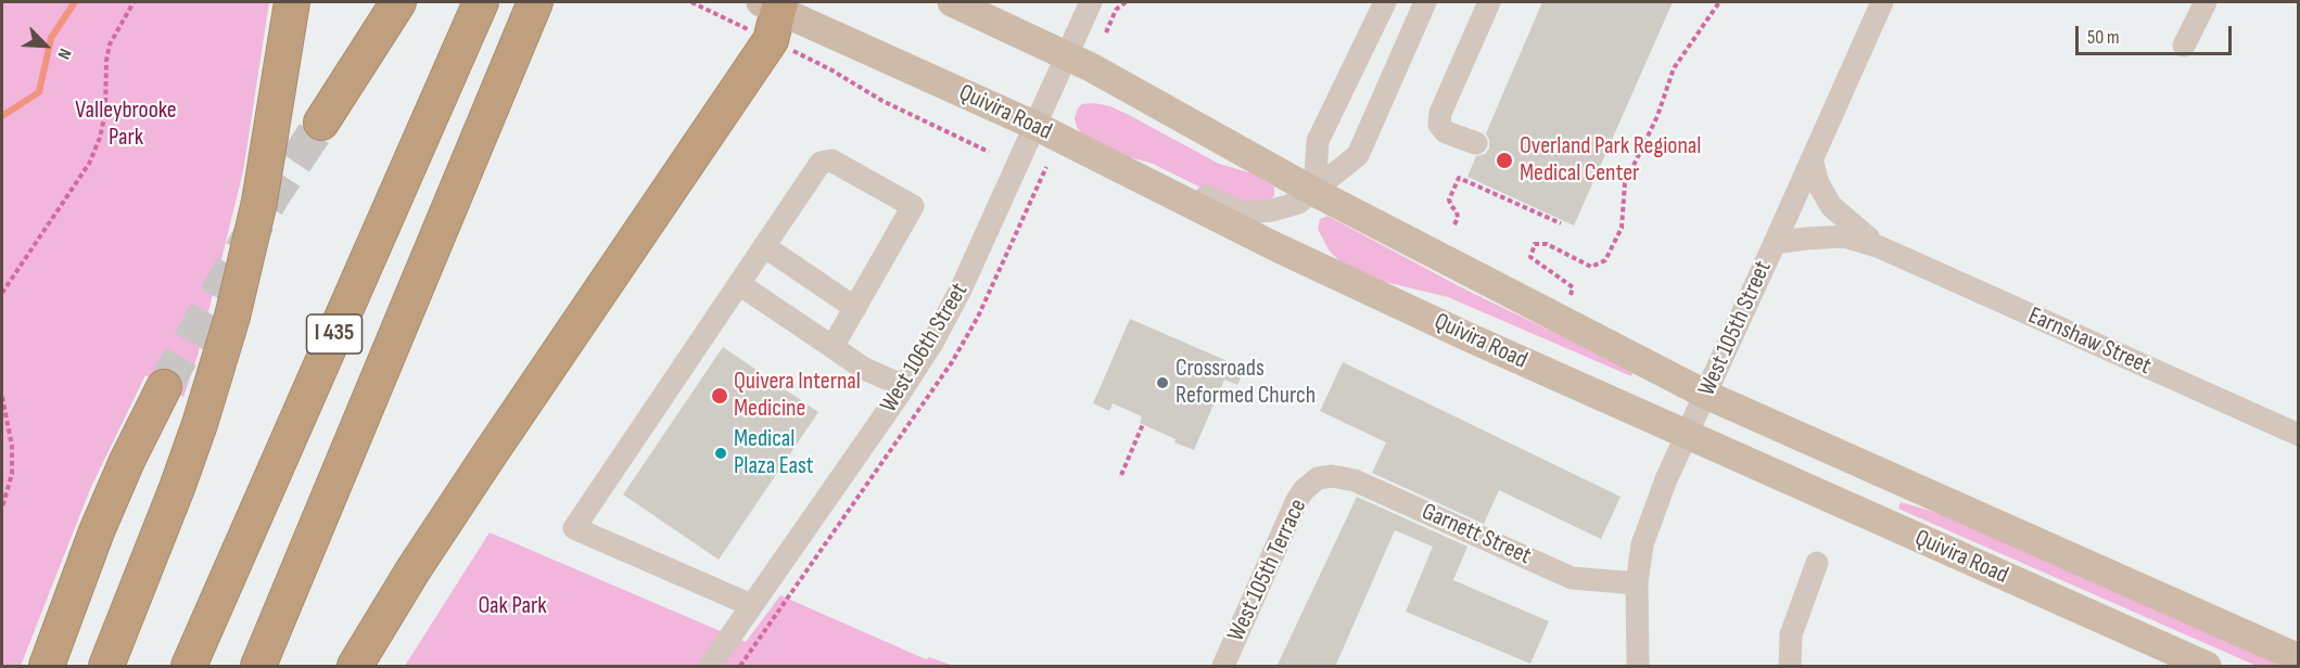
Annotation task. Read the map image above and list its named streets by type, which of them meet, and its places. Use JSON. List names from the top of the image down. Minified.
{"streets":{"highway":["I 435"],"main road":["Quivira Road"],"street":["West 105th Street","Earnshaw Street","West 106th Street","Garnett Street","West 105th Terrace"]},"crossings":[["Quivira Road","West 105th Street"],["Quivira Road","West 106th Street"],["West 105th Street","Earnshaw Street"],["West 105th Street","Garnett Street"],["Garnett Street","West 105th Terrace"]],"parks":["Valleybrooke Park","Oak Park"],"places":["Overland Park Regional Medical Center","Crossroads Reformed Church","Quivera Internal Medicine","Medical Plaza East"],"scale_bar":"50 m","north":"bottom right"}
